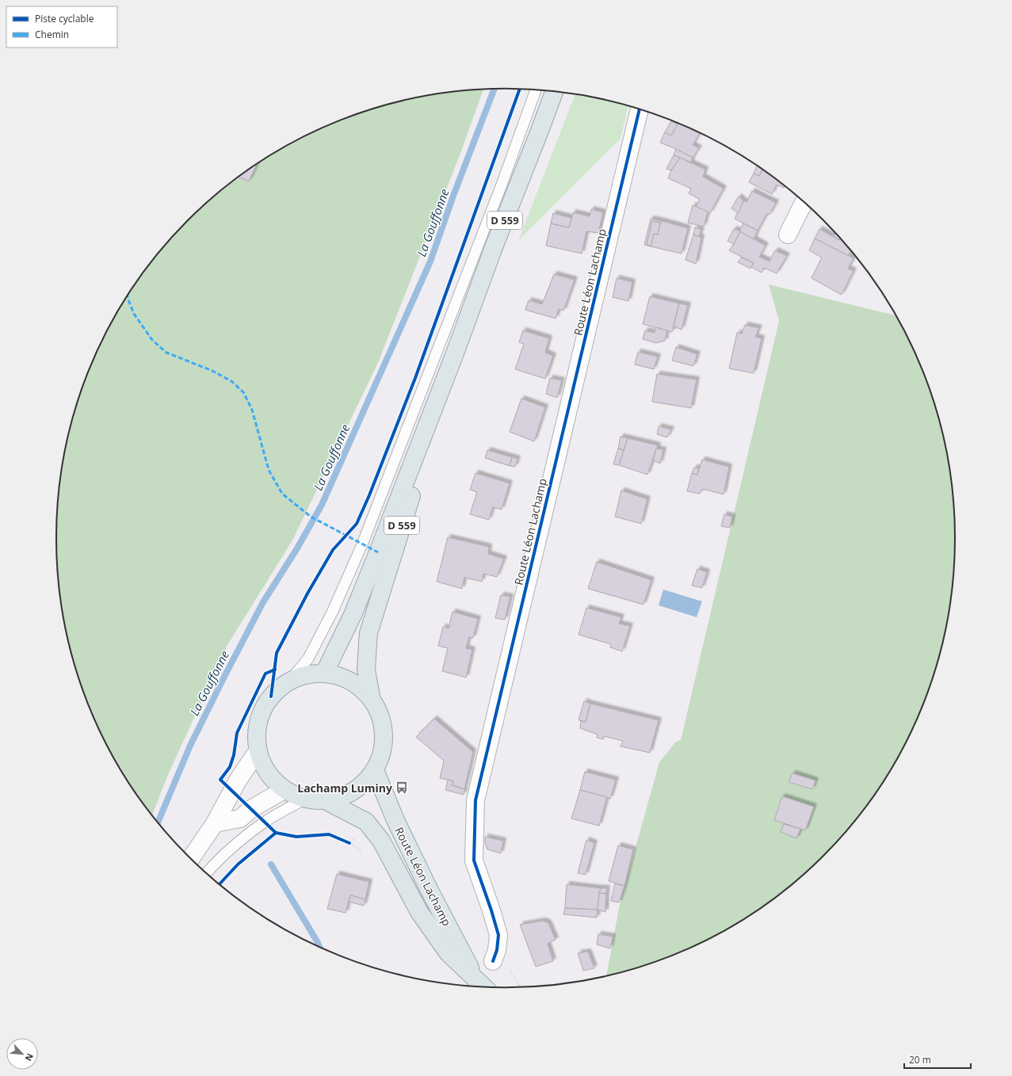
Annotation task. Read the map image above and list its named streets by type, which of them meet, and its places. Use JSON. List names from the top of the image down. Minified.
{"streets":{"main road":["D 559","Route Léon Lachamp"]},"water":["La Gouffonne"],"places":{"bus stop":["Lachamp Luminy"]},"legend":["Piste cyclable","Chemin"],"scale_bar":"20 m","north":"bottom right"}
